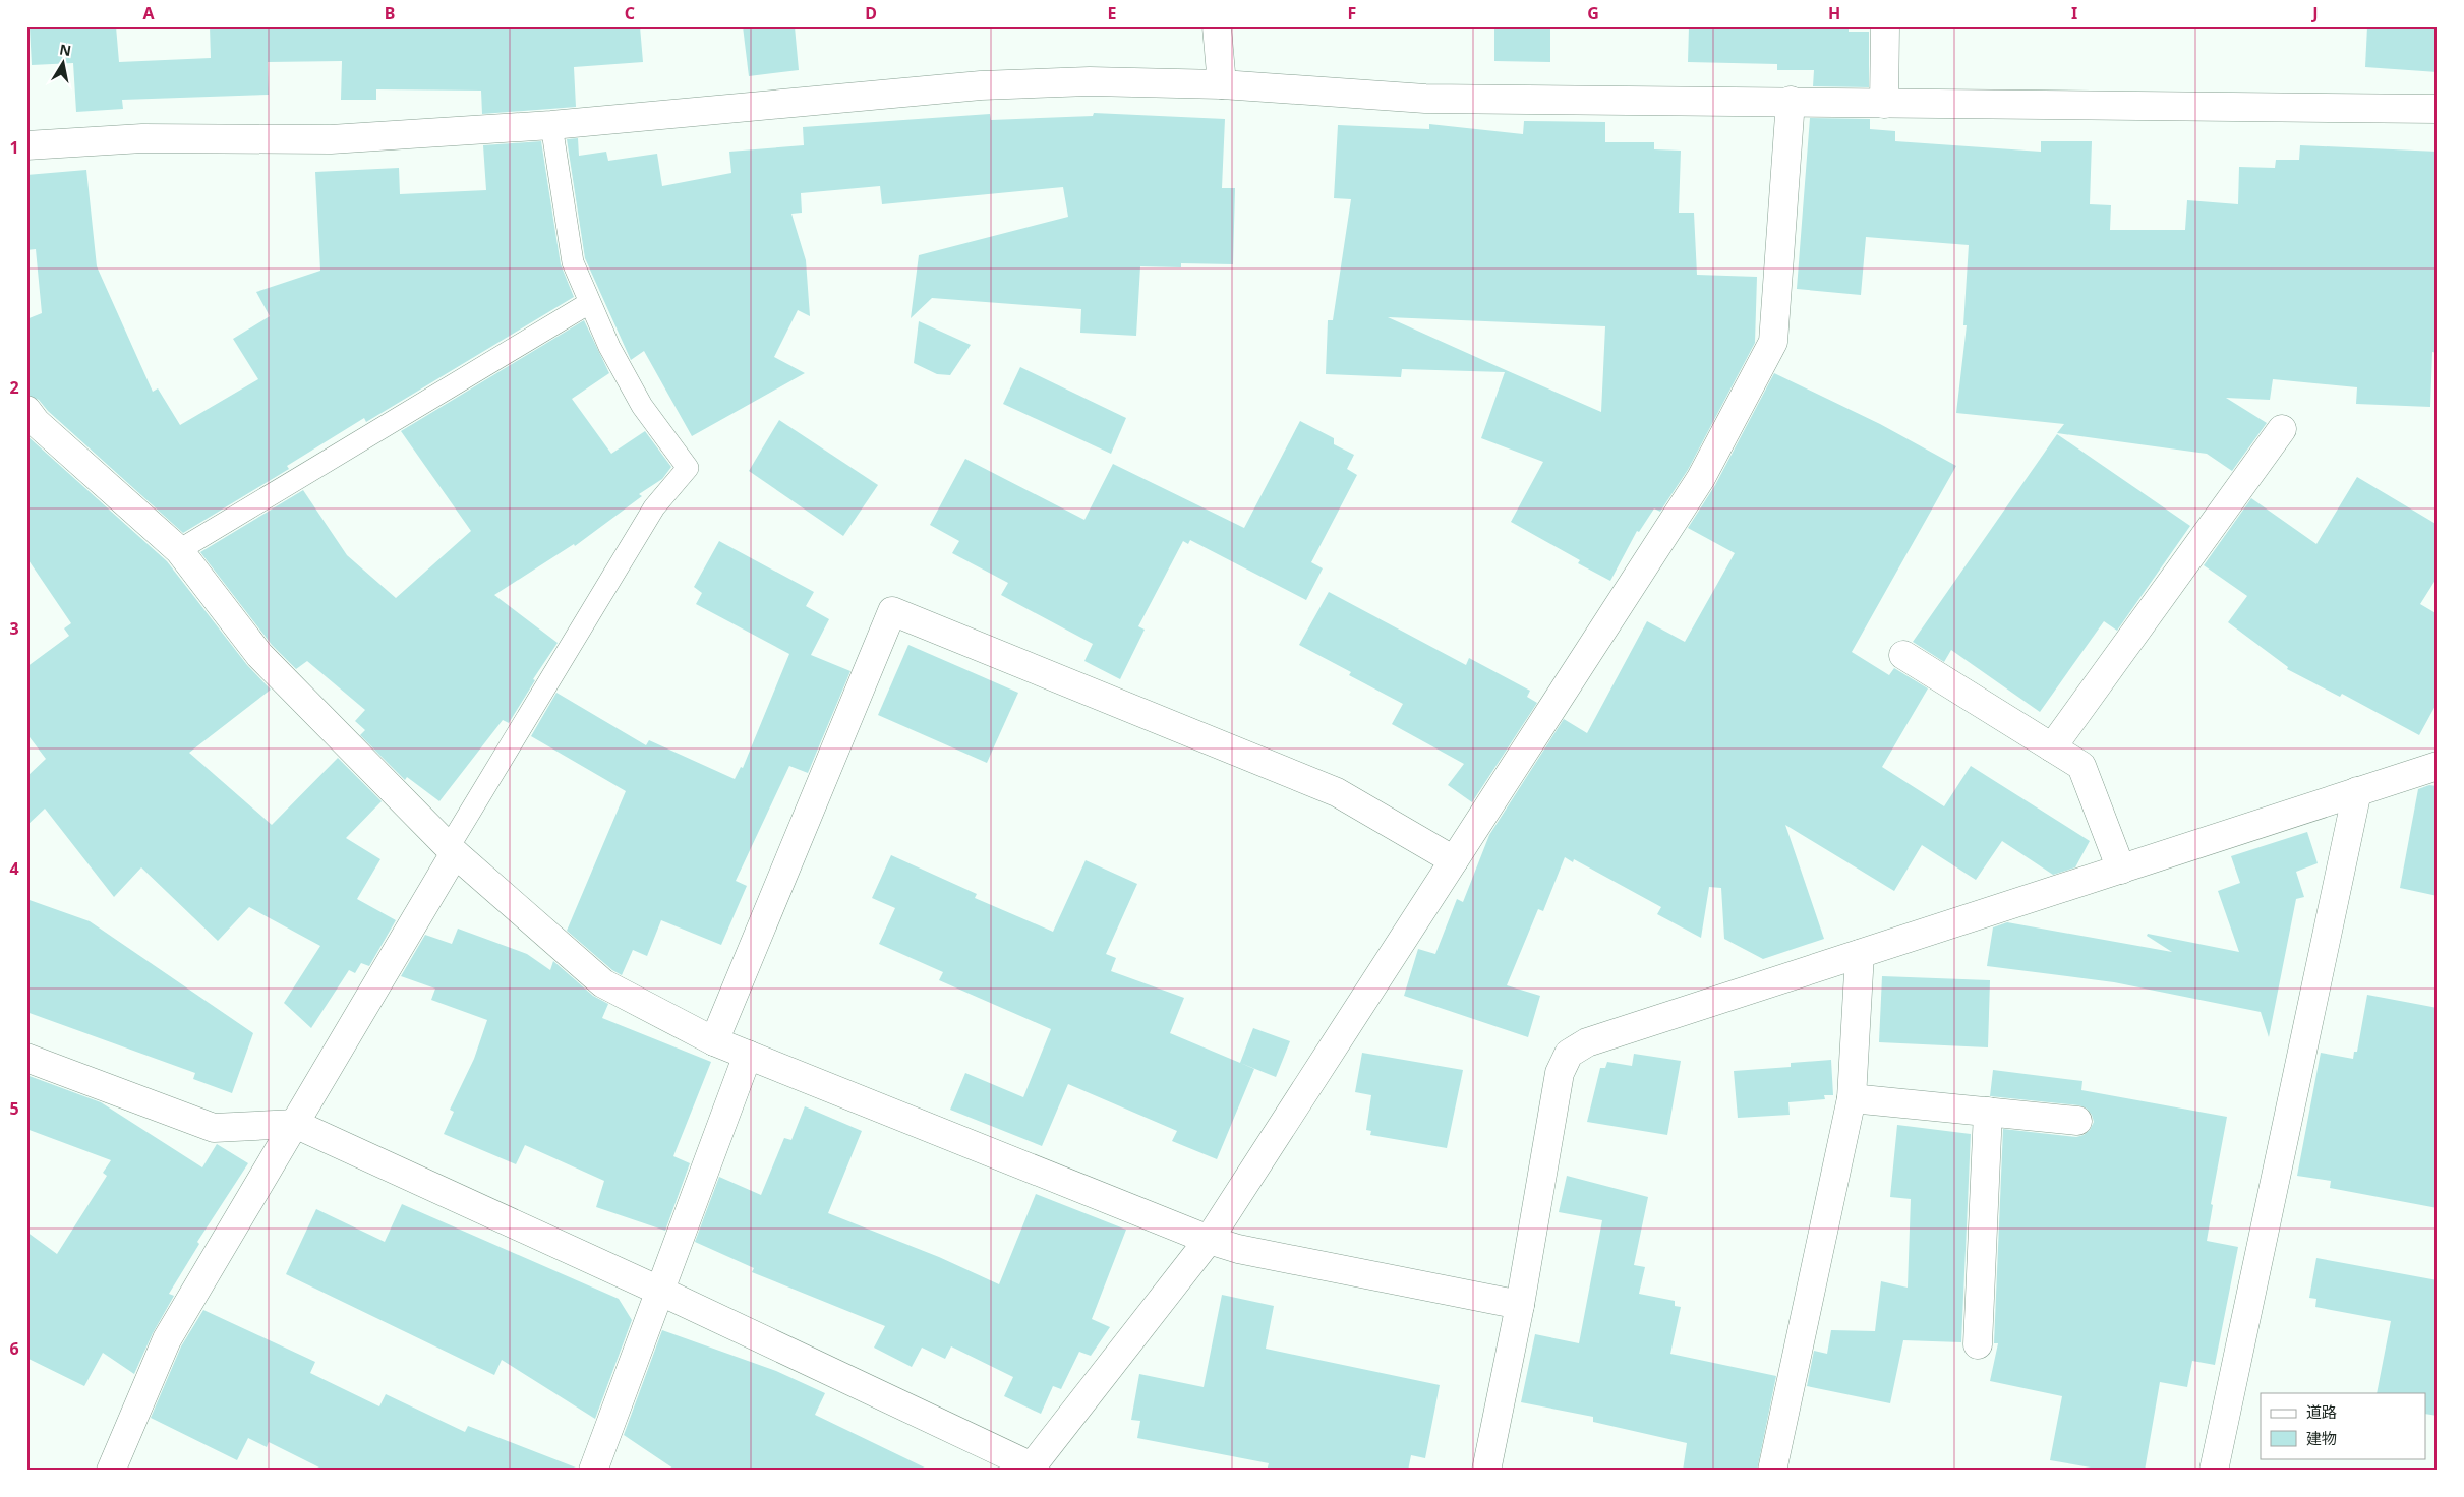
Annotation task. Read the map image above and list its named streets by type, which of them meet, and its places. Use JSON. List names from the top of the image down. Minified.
{"legend":["道路","建物"],"north":"top","grid":{"columns":["A","B","C","D","E","F","G","H","I","J"],"rows":["1","2","3","4","5","6"]}}
